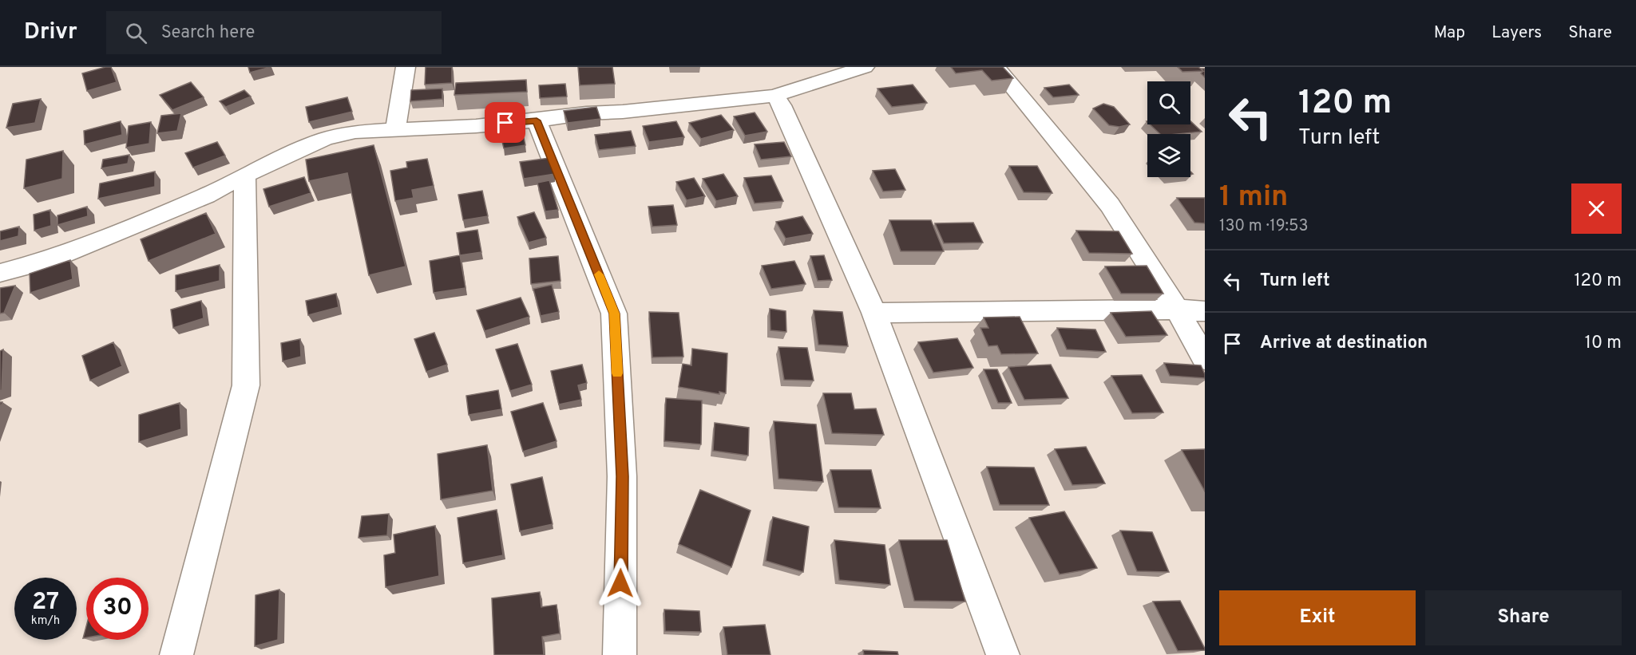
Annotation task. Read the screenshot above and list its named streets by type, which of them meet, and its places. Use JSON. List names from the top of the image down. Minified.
{"page":{"header":"Drivr","search":"Search here","nav":["Map","Layers","Share"],"turn":["120 m","Turn left"],"heading":["1 min","130 m · 19:53"],"list":[{"name":"Turn left","value":"120 m"},{"name":"Arrive at destination","value":"10 m"}],"speed":"27 km/h","limit":"30","buttons":["Exit","Share"]}}
